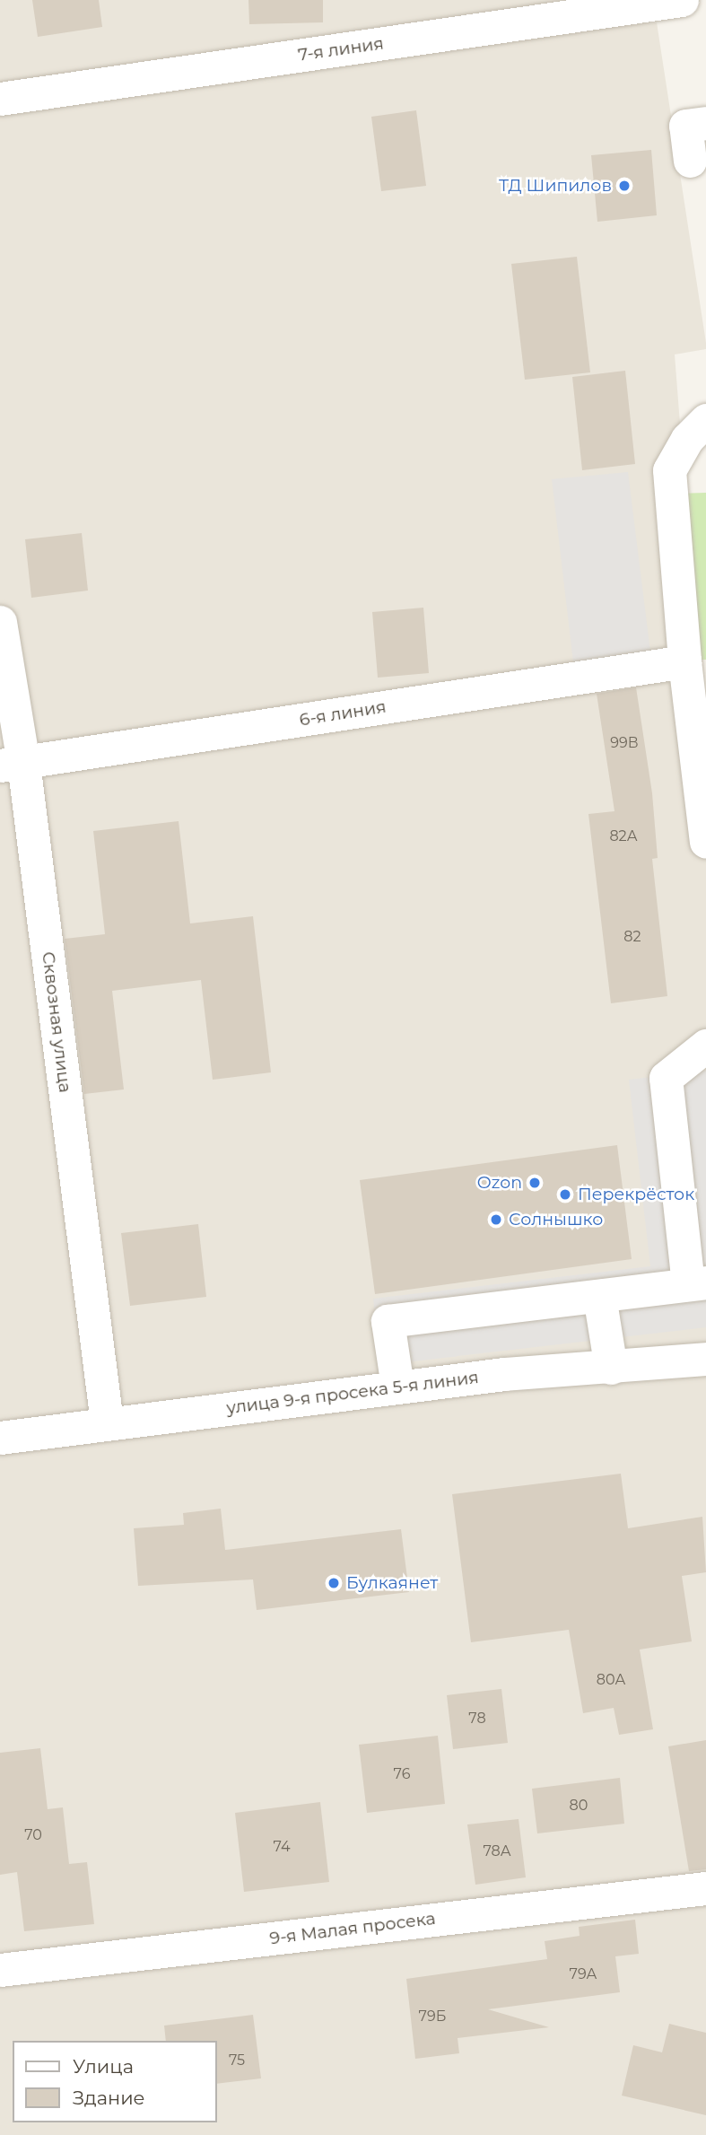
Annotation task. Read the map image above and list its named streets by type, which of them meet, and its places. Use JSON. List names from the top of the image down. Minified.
{"streets":{"street":["7-я линия","6-я линия","Сквозная улица","улица 9-я просека 5-я линия","9-я Малая просека"]},"crossings":[["6-я линия","Сквозная улица"],["Сквозная улица","улица 9-я просека 5-я линия"]],"places":["ТД Шипилов","Ozon","Перекрёсток","Солнышко","Булкаянет"],"house_numbers":["99В","82А","82","80А","78","76","80","70","74","78А","79А","79Б","75"],"legend":["Улица","Здание"]}
